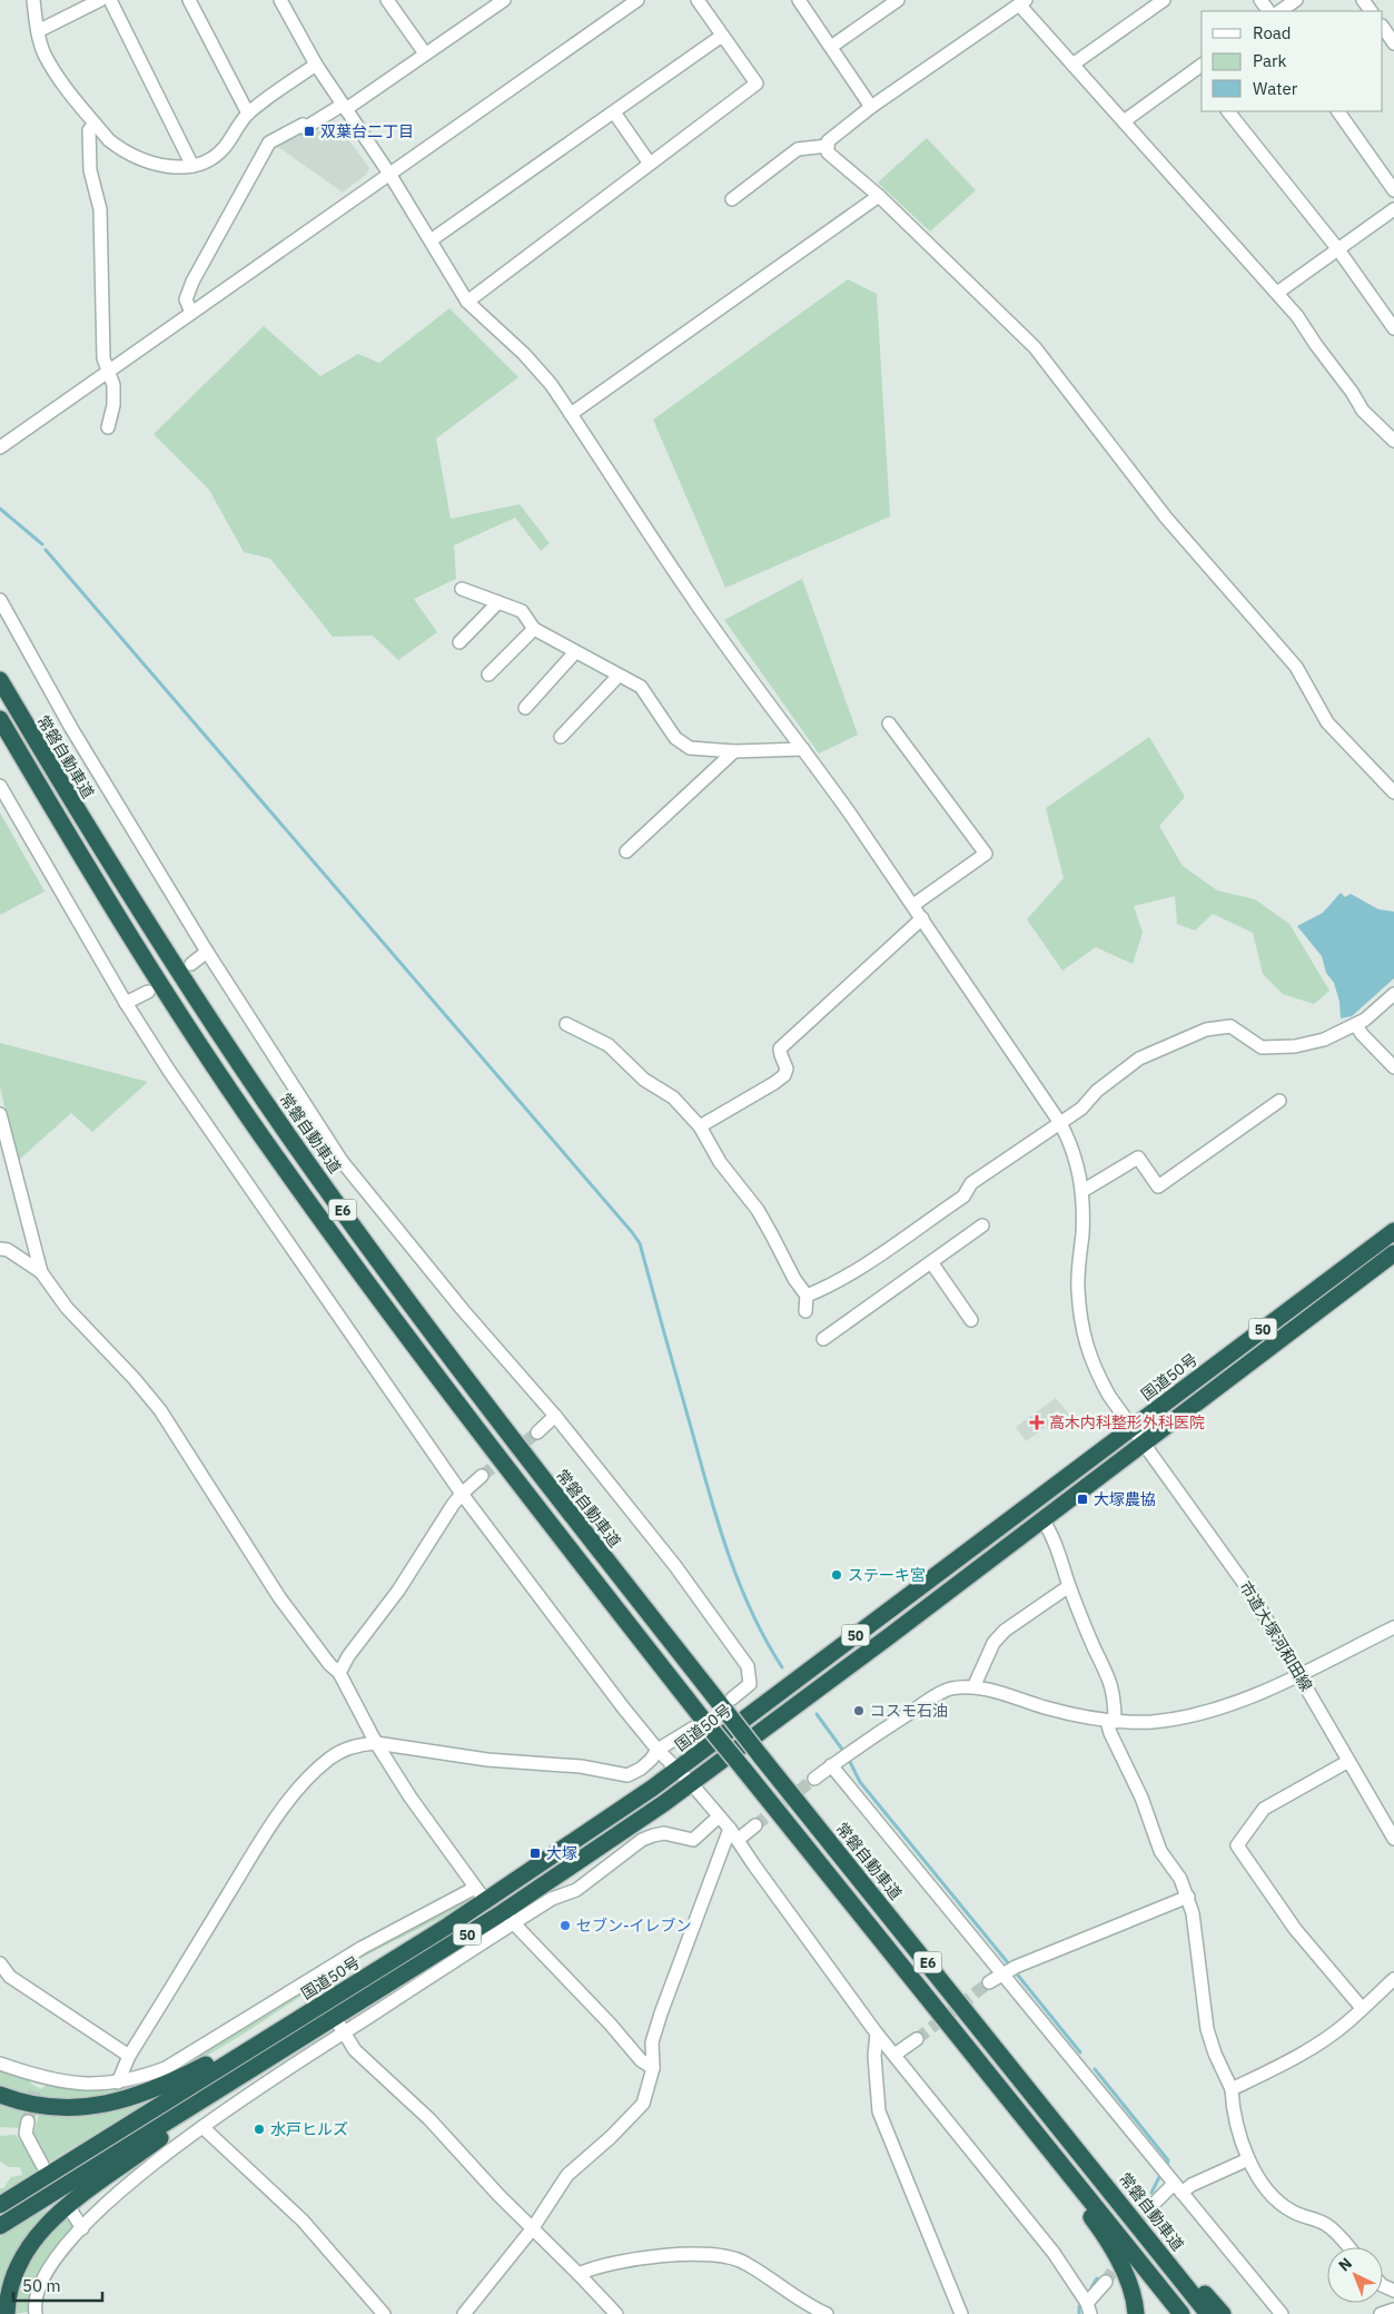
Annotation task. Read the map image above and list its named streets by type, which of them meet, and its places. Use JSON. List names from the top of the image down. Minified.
{"streets":{"highway":["常磐自動車道","E6","50","国道50号"],"street":["市道大塚河和田線"]},"crossings":[["50","市道大塚河和田線"],["国道50号","市道大塚河和田線"]],"places":{"transit":["双葉台二丁目","大塚農協","大塚"],"health":["高木内科整形外科医院"],"other":["ステーキ宮","コスモ石油","セブン-イレブン","水戸ヒルズ"]},"legend":["Road","Park","Water"],"scale_bar":"50 m","north":"top left"}
